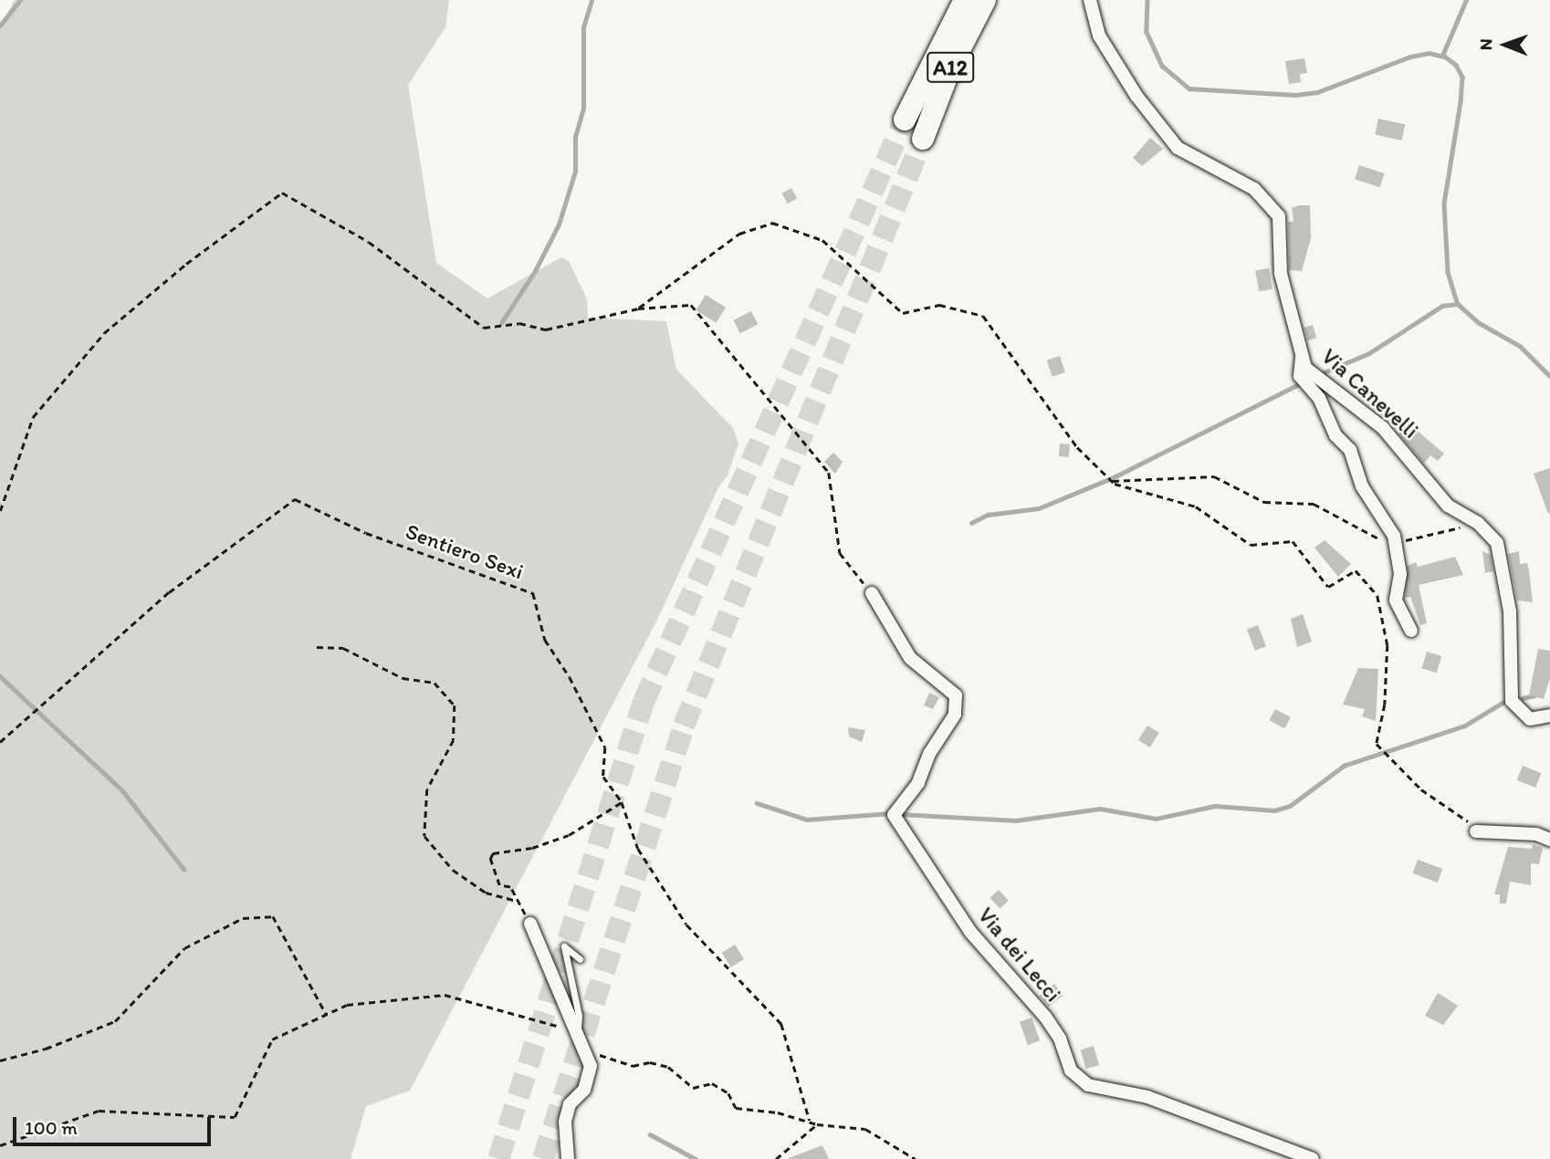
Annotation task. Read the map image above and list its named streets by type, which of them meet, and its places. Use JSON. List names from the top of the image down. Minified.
{"streets":{"highway":["A12"],"street":["Via Canevelli","Via dei Lecci"],"path":["Sentiero Sexi"]},"scale_bar":"100 m","north":"left"}
